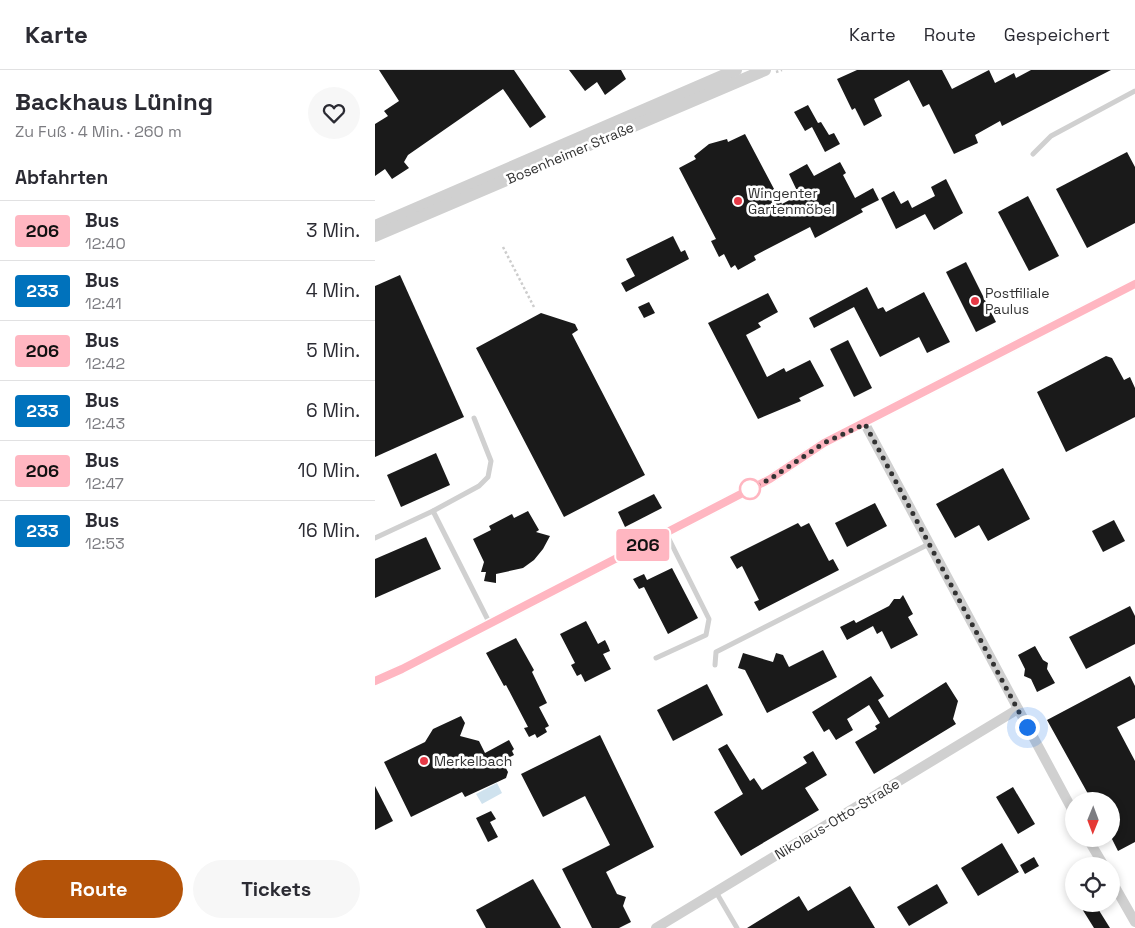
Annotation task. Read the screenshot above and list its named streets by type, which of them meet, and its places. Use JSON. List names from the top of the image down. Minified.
{"streets":{"street":["Bosenheimer Straße","Nikolaus-Otto-Straße"]},"places":["Wingenter Gartenmöbel","Postfiliale Paulus","Merkelbach"],"lines":["bus line 206"],"north":"bottom","page":{"header":"Karte","nav":["Karte","Route","Gespeichert"],"heading":[["Backhaus Lüning","Zu Fuß · 4 Min. · 260 m"],"Abfahrten"],"on_map":"206","list":[{"mark":"206","name":"Bus","note":"12:40","value":"3 Min."},{"mark":"233","name":"Bus","note":"12:41","value":"4 Min."},{"mark":"206","name":"Bus","note":"12:42","value":"5 Min."},{"mark":"233","name":"Bus","note":"12:43","value":"6 Min."},{"mark":"206","name":"Bus","note":"12:47","value":"10 Min."},{"mark":"233","name":"Bus","note":"12:53","value":"16 Min."}],"buttons":["Route","Tickets"]}}
